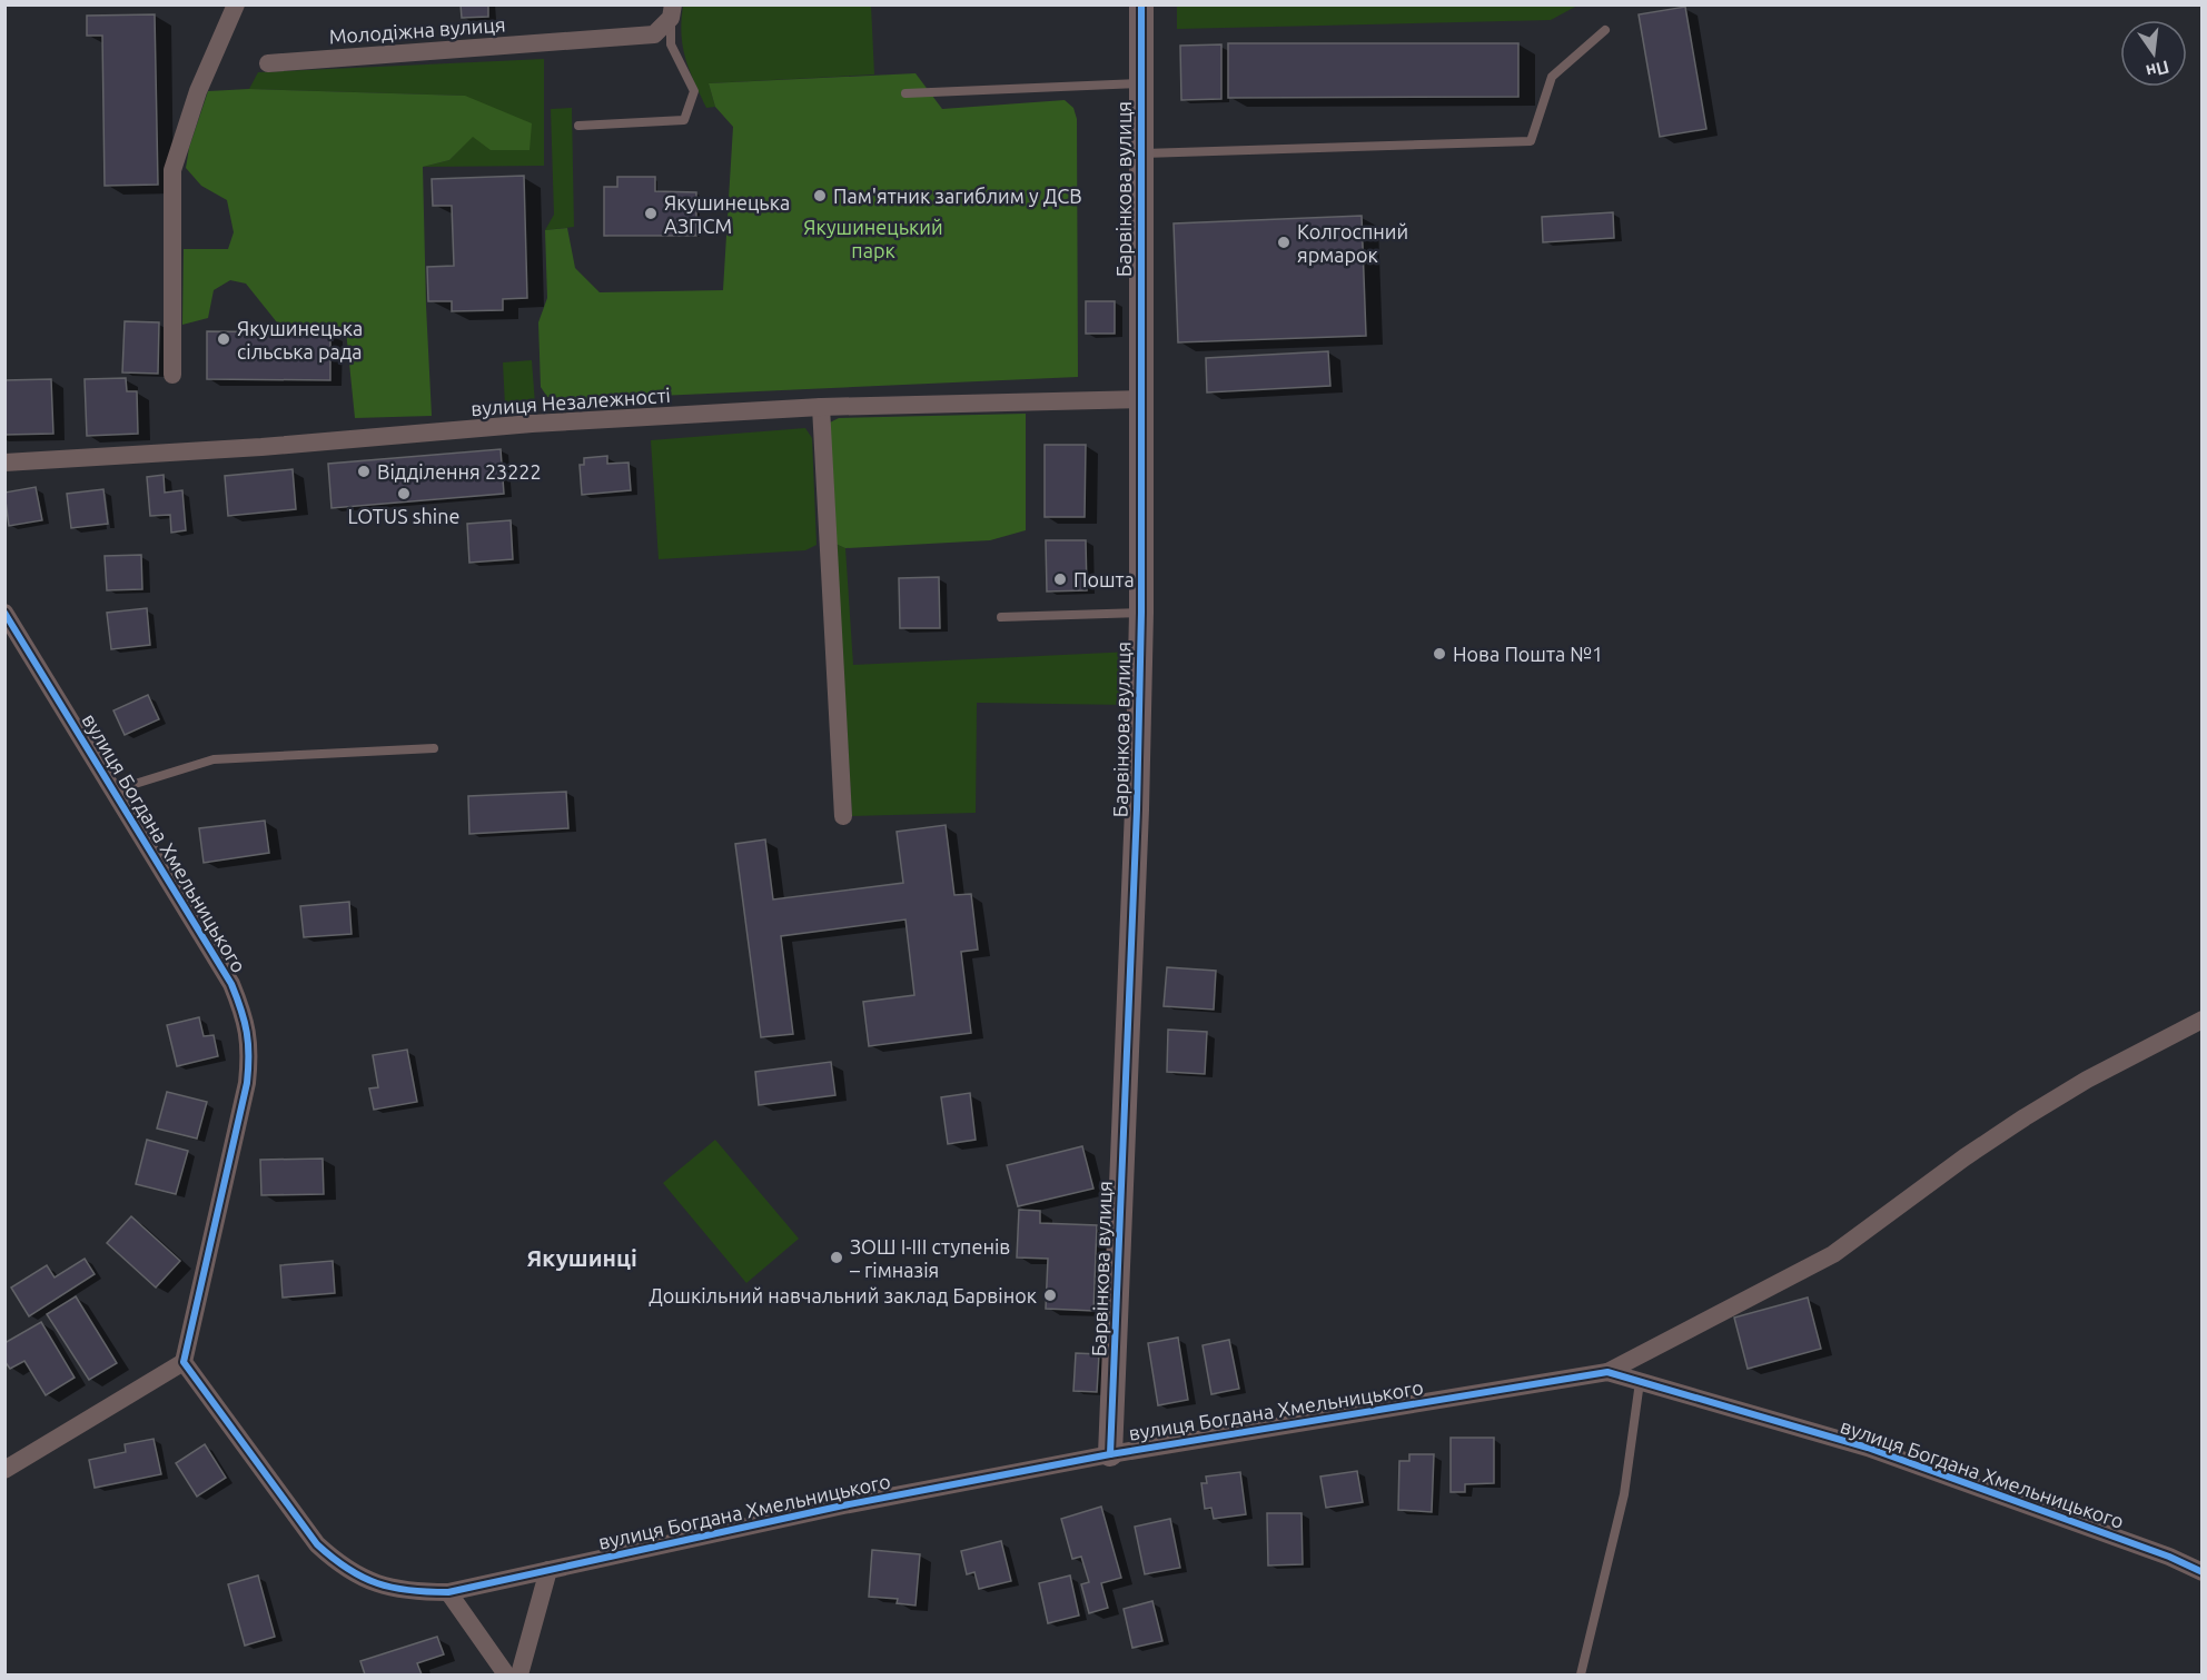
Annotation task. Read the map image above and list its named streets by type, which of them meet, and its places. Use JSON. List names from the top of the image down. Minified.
{"streets":{"street":["Молодіжна вулиця","Барвінкова вулиця","вулиця Незалежності","вулиця Богдана Хмельницького"]},"crossings":[["Барвінкова вулиця","вулиця Незалежності"],["Барвінкова вулиця","вулиця Богдана Хмельницького"]],"districts":["Якушинці"],"parks":["Якушинецький парк"],"places":["Пам'ятник загиблим у ДСВ","Якушинецька АЗПСМ","Колгоспний ярмарок","Якушинецька сільська рада","Відділення 23222","LOTUS shine","Пошта","Нова Пошта №1","ЗОШ І-ІІІ ступенів – гімназія","Дошкільний навчальний заклад Барвінок"],"north":"bottom"}
